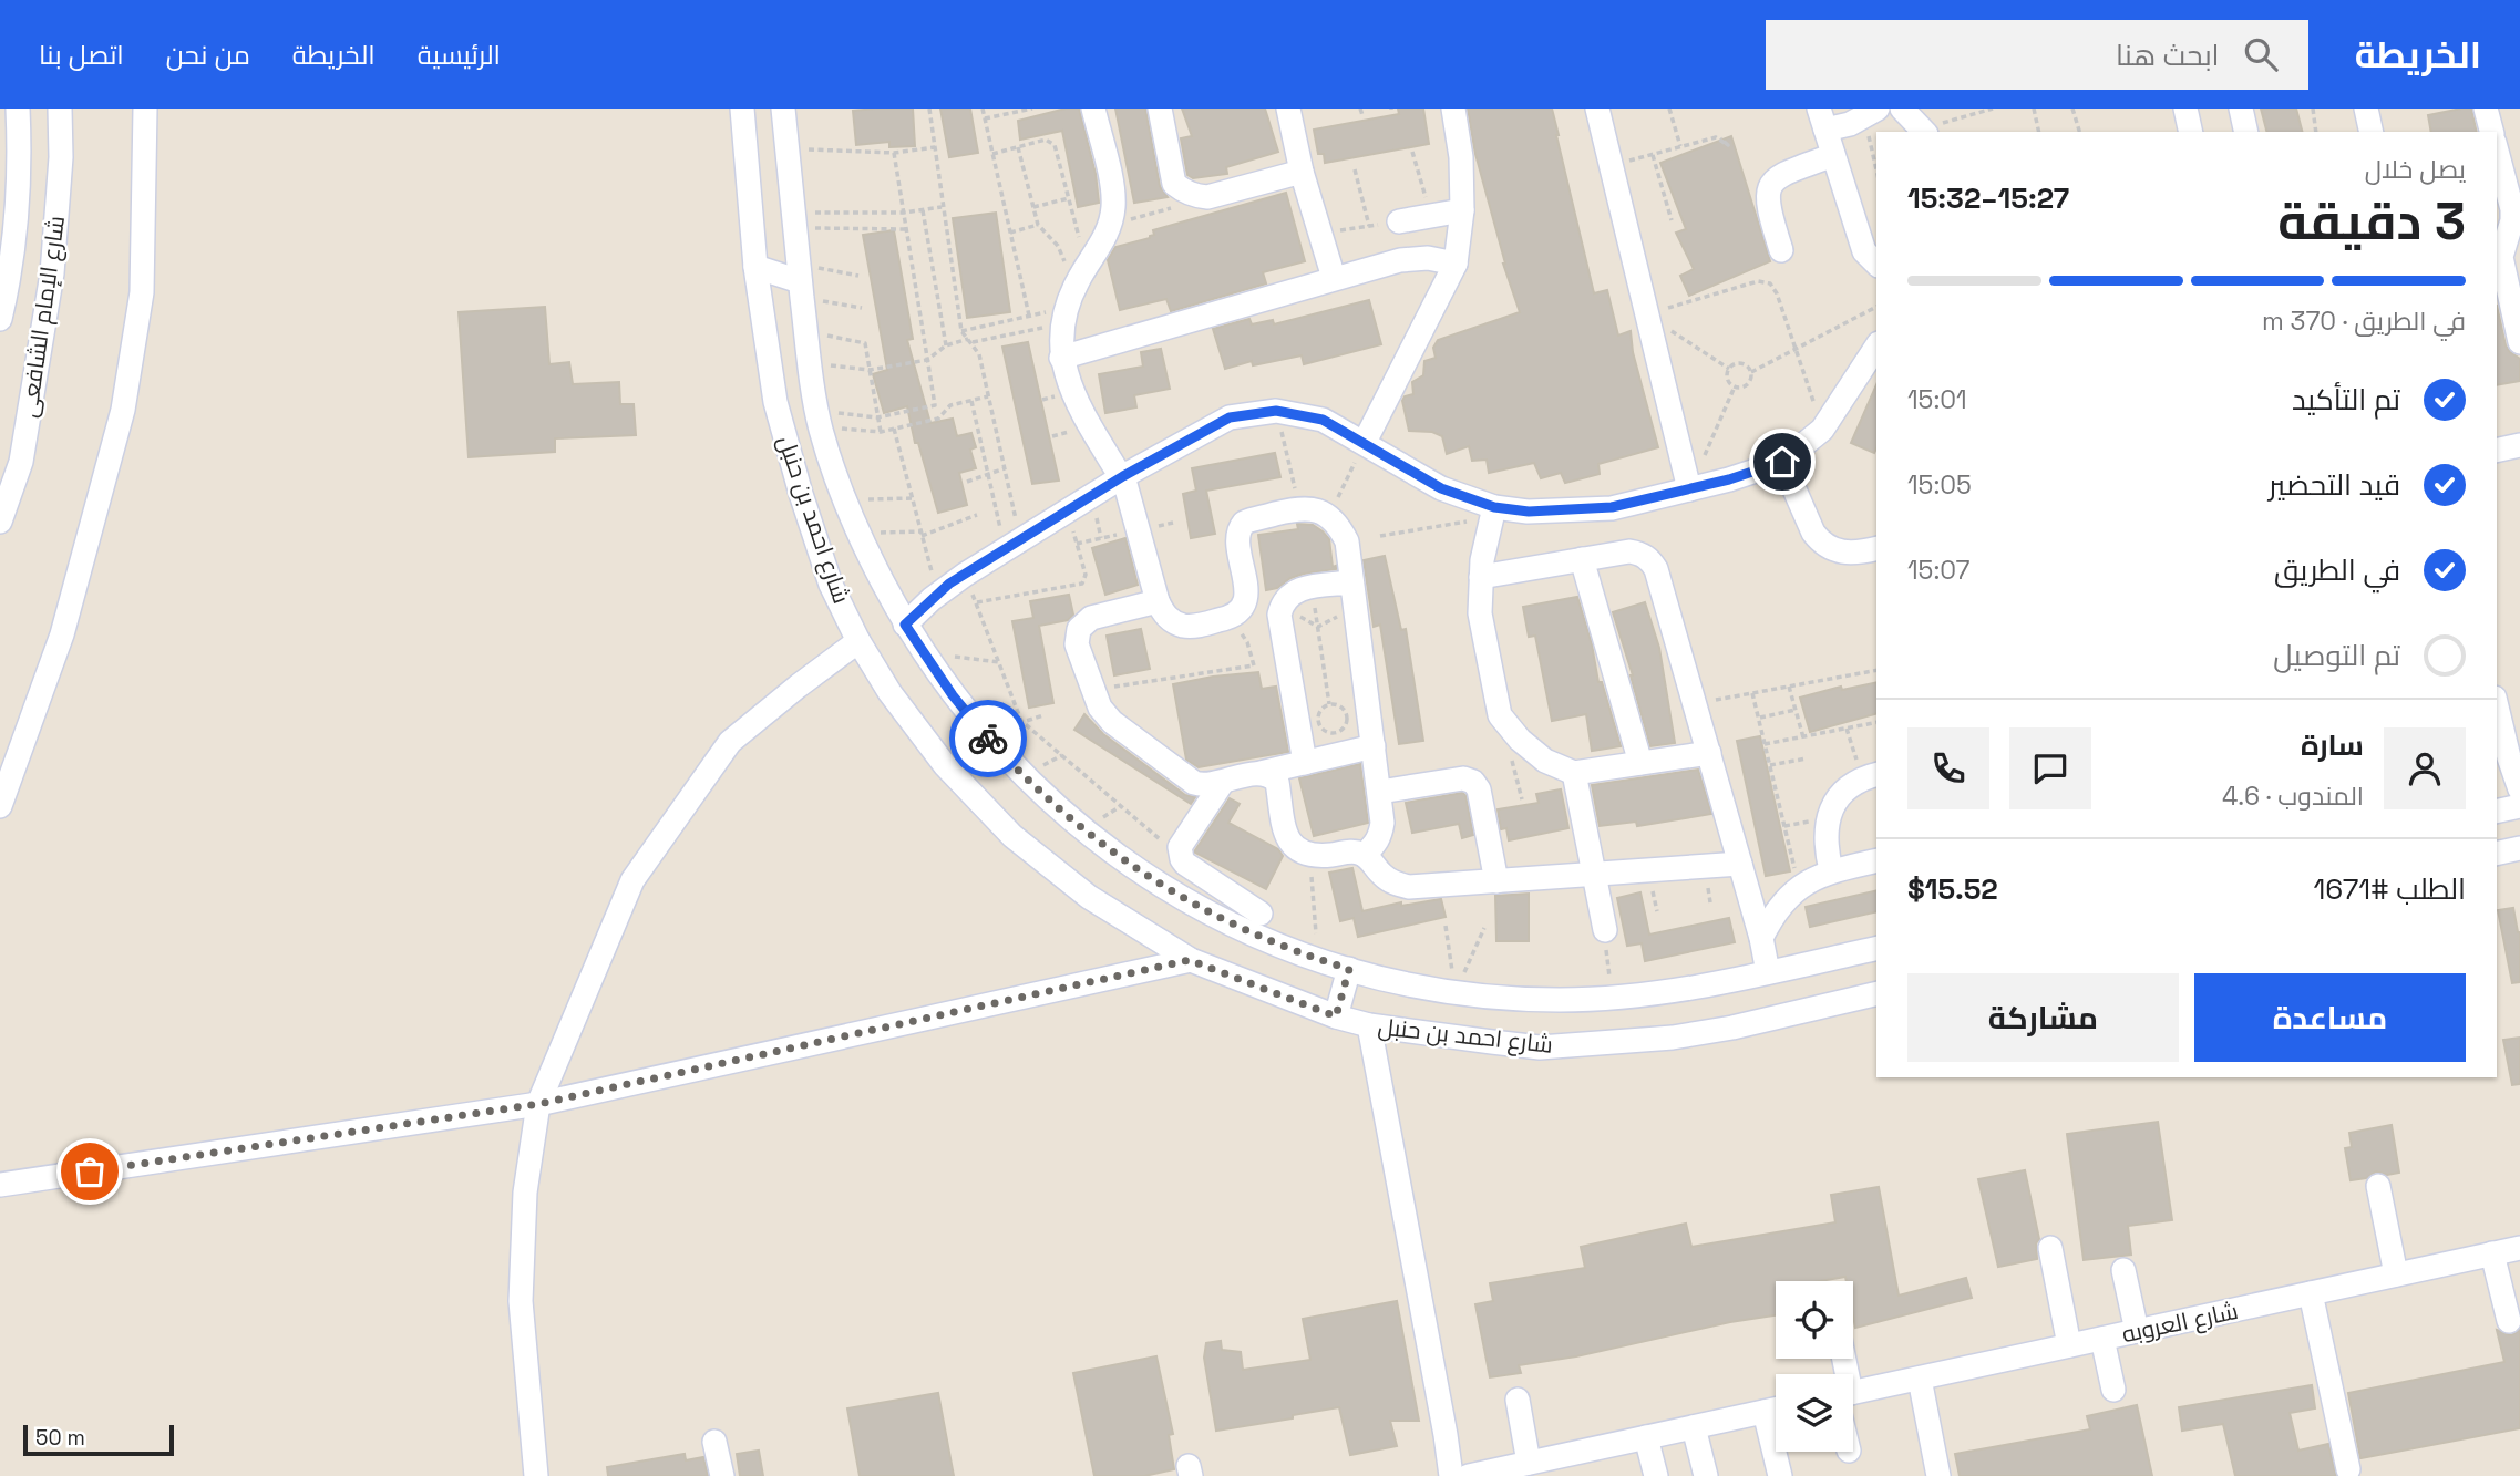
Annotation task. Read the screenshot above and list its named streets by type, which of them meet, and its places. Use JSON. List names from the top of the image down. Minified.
{"streets":{"street":["شارع الإمام الشافعى","شارع احمد بن حنبل","شارع العروبه"]},"scale_bar":"50 m","page":{"header":"الخريطة","search":"ابحث هنا","nav":["الرئيسية","الخريطة","من نحن","اتصل بنا"],"heading":["3 دقيقة","يصل خلال","15:27–15:32"],"panel":["سارة","المندوب · 4.6","الطلب #1671","$15.52"],"bar":"في الطريق · 370 m","list":[["تم التأكيد","15:01"],["قيد التحضير","15:05"],["في الطريق","15:07"],"تم التوصيل"],"buttons":["مساعدة","مشاركة"],"scale":"50 m"}}
